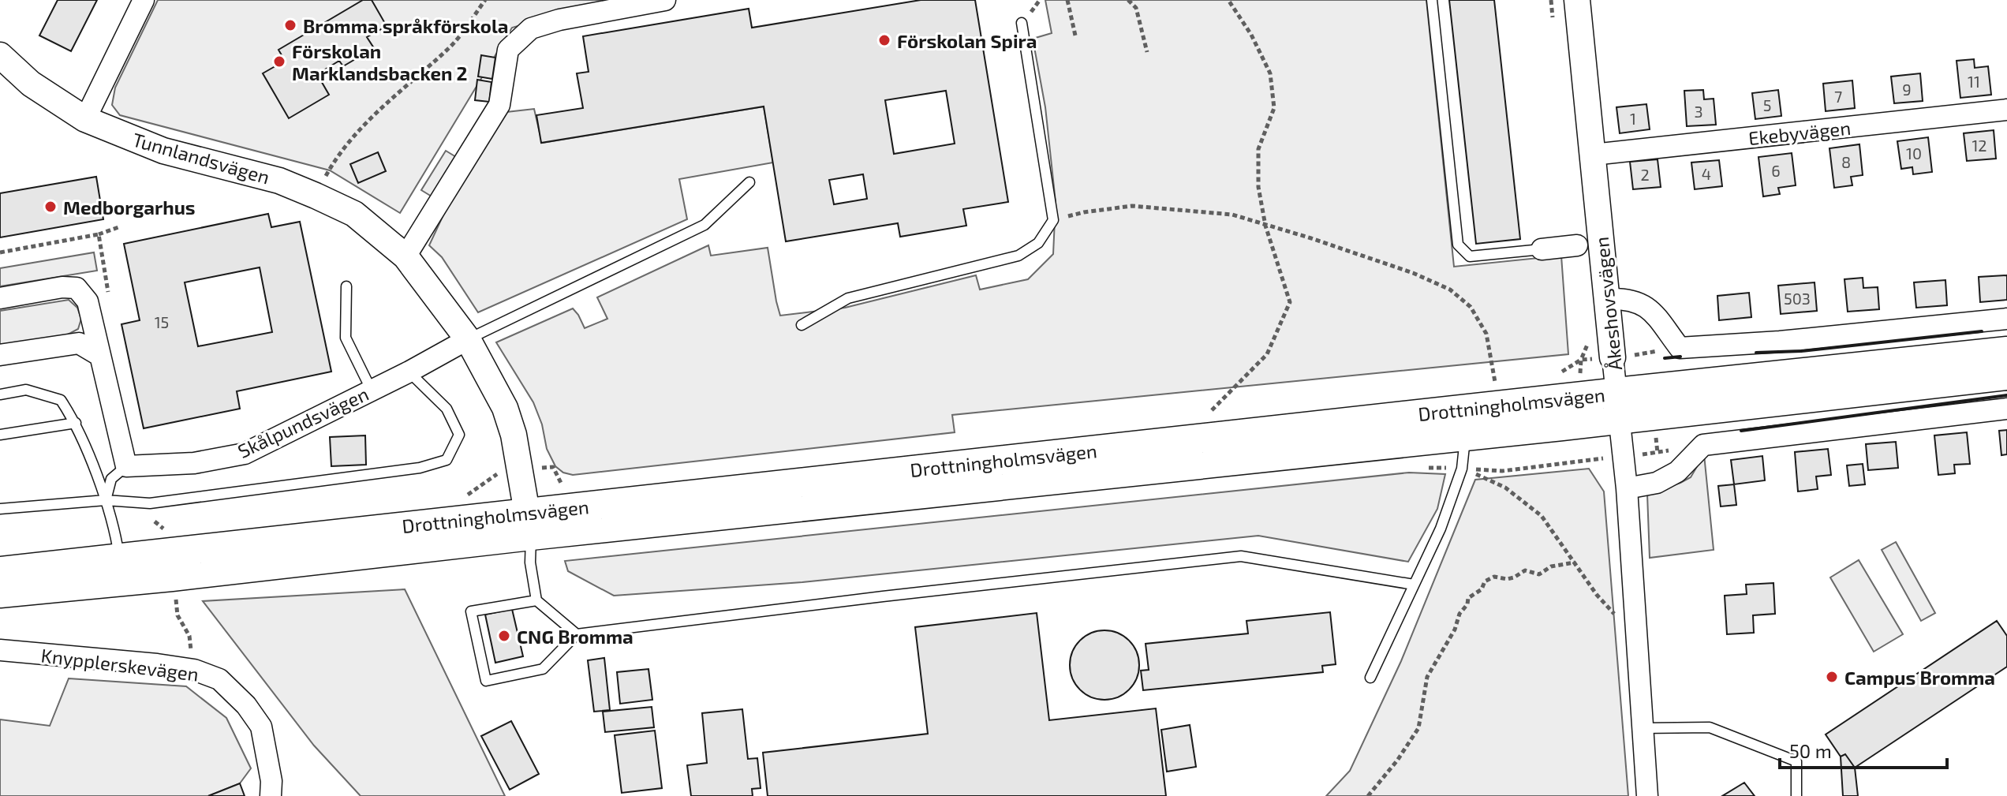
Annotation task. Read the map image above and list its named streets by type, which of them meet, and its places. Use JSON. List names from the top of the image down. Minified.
{"streets":{"main road":["Drottningholmsvägen"],"street":["Ekebyvägen","Tunnlandsvägen","Åkeshovsvägen","Skålpundsvägen","Knypplerskevägen"]},"crossings":[["Ekebyvägen","Åkeshovsvägen"],["Tunnlandsvägen","Drottningholmsvägen"],["Tunnlandsvägen","Skålpundsvägen"],["Åkeshovsvägen","Drottningholmsvägen"]],"places":["Bromma språkförskola","Förskolan Spira","Förskolan Marklandsbacken 2","Medborgarhus","CNG Bromma","Campus Bromma"],"house_numbers":["11","9","7","5","3","1","12","10","8","6","4","2","503","15"],"scale_bar":"50 m"}
